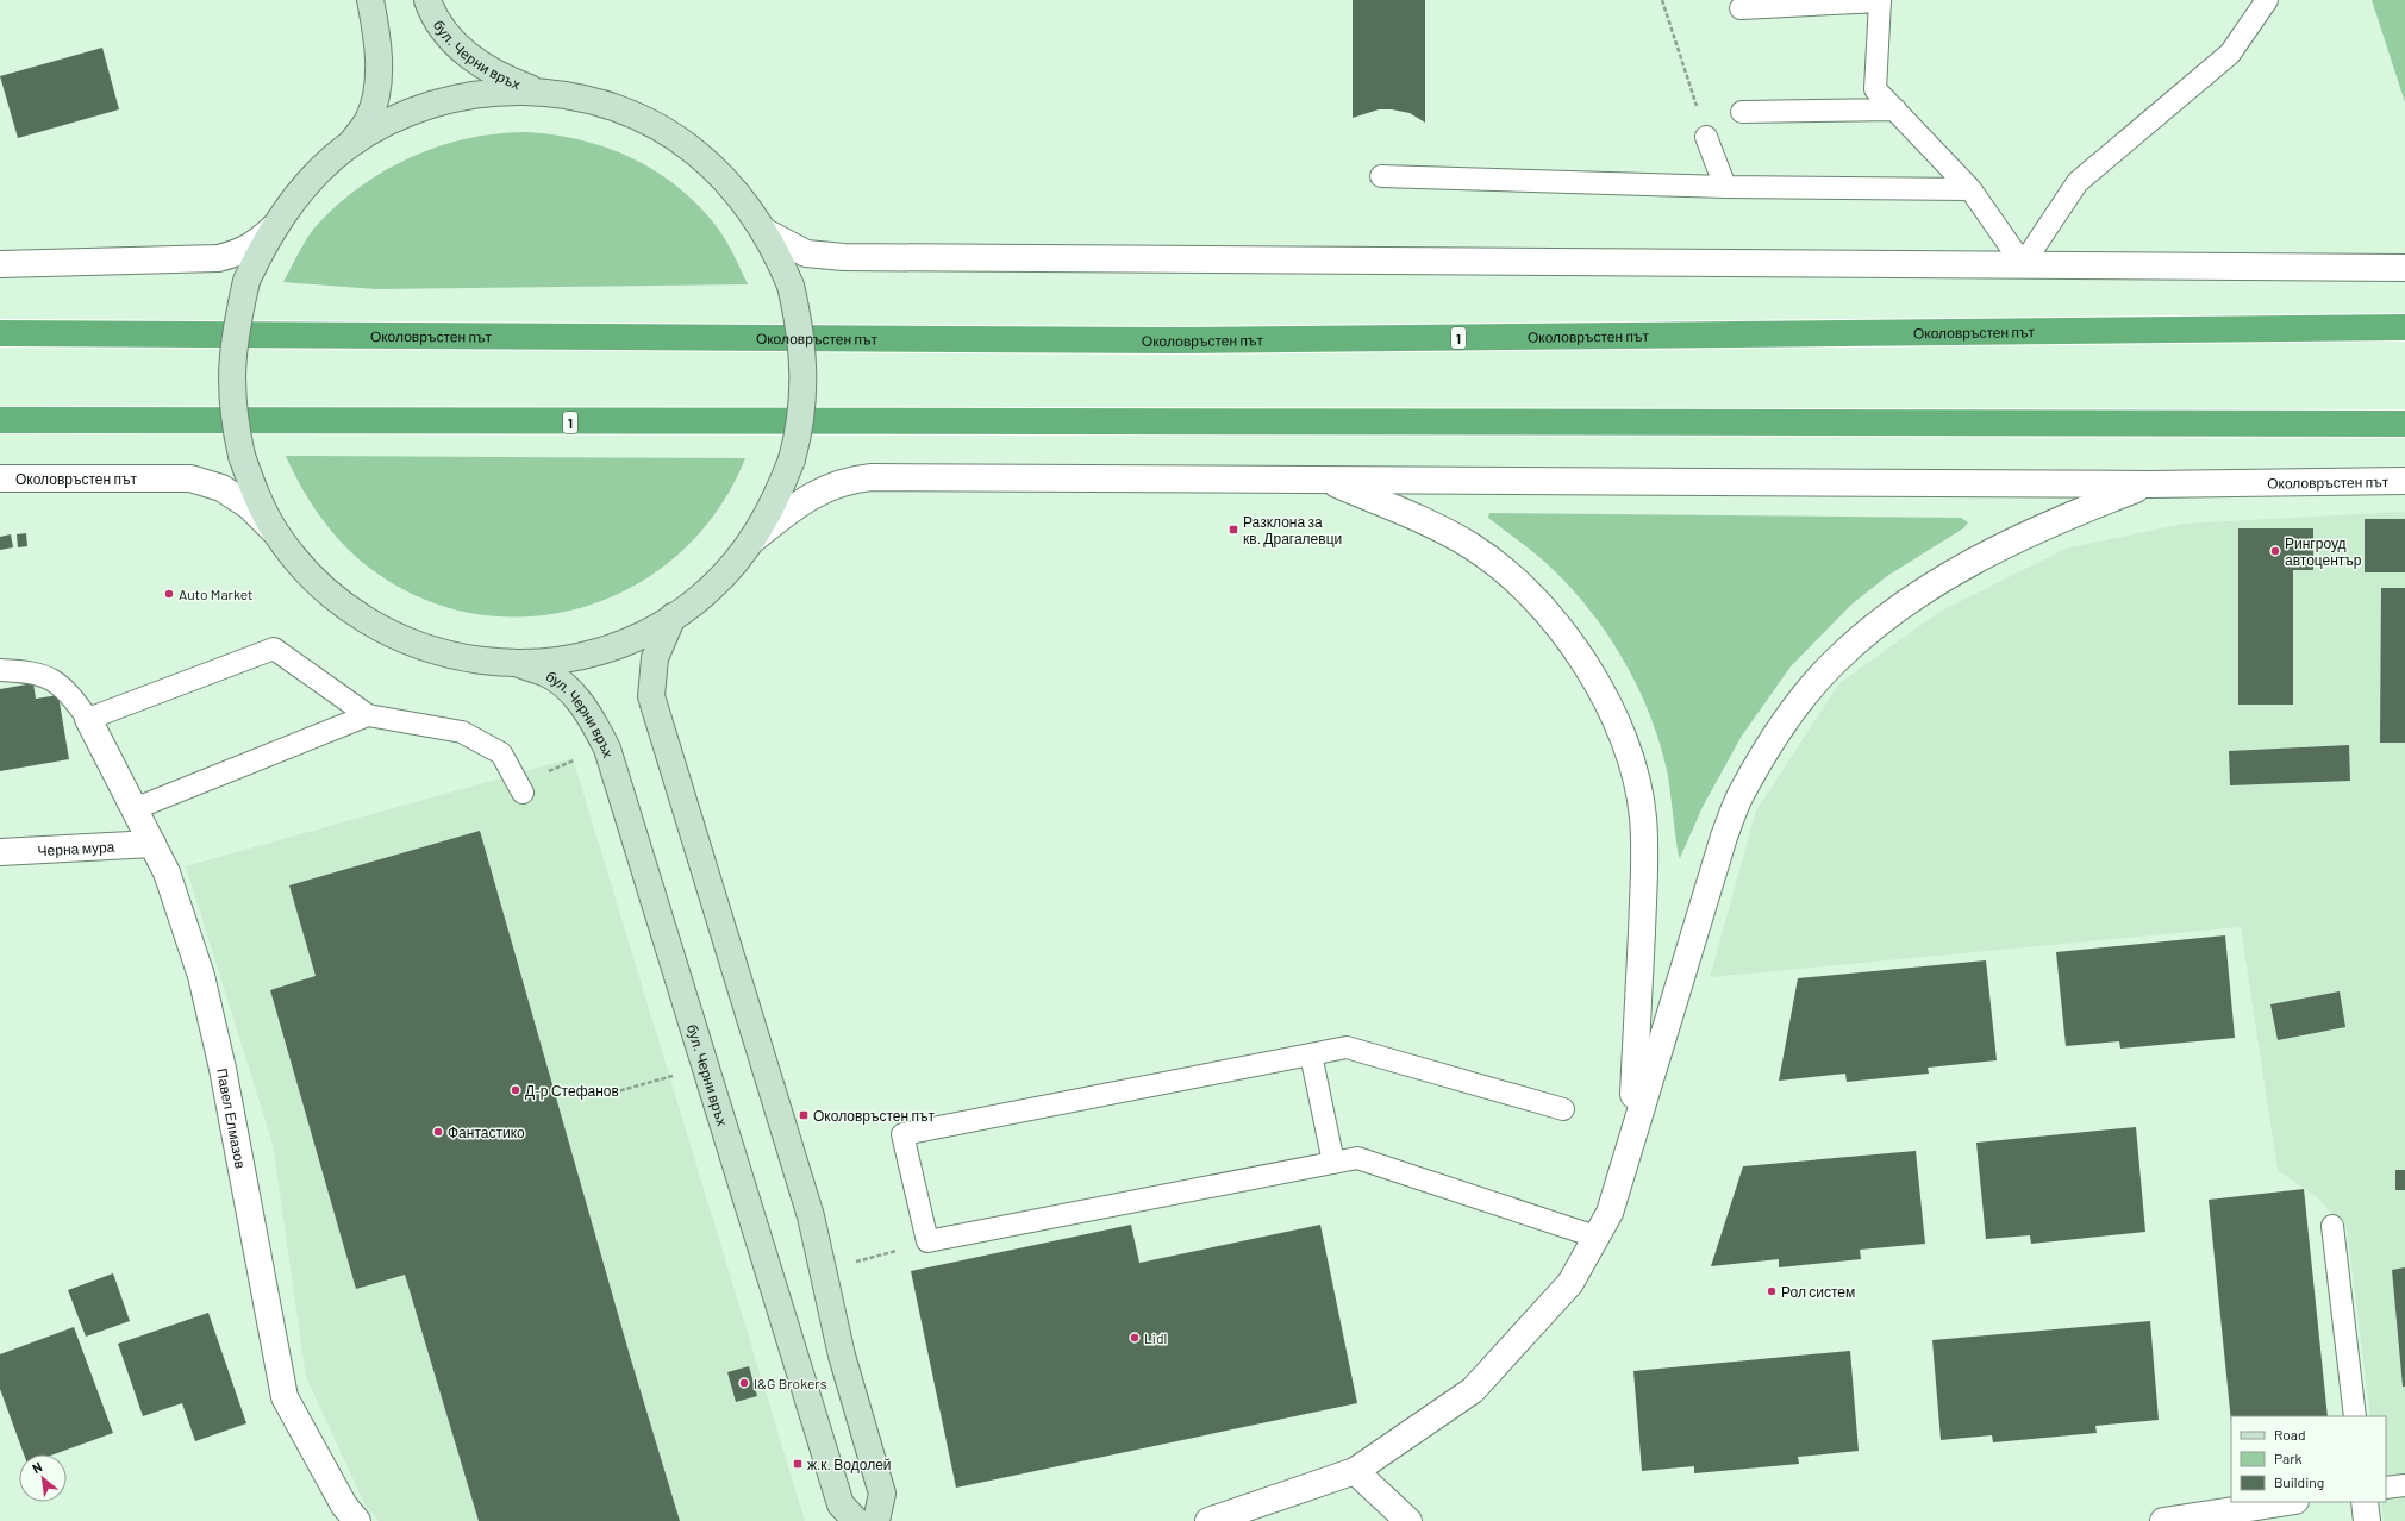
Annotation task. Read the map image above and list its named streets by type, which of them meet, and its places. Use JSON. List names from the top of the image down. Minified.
{"streets":{"highway":["Околовръстен път","1"],"main road":["бул. Черни връх"],"street":["Черна мура","Павел Елмазов"]},"crossings":[["Черна мура","Павел Елмазов"]],"places":{"transit":["Разклона за кв. Драгалевци","Околовръстен път","ж.к. Водолей"],"other":["Рингроуд автоцентър","Auto Market","Д-р Стефанов","Фантастико","Рол систем","Lidl","I&G Brokers"]},"legend":["Road","Park","Building"],"north":"top left"}
